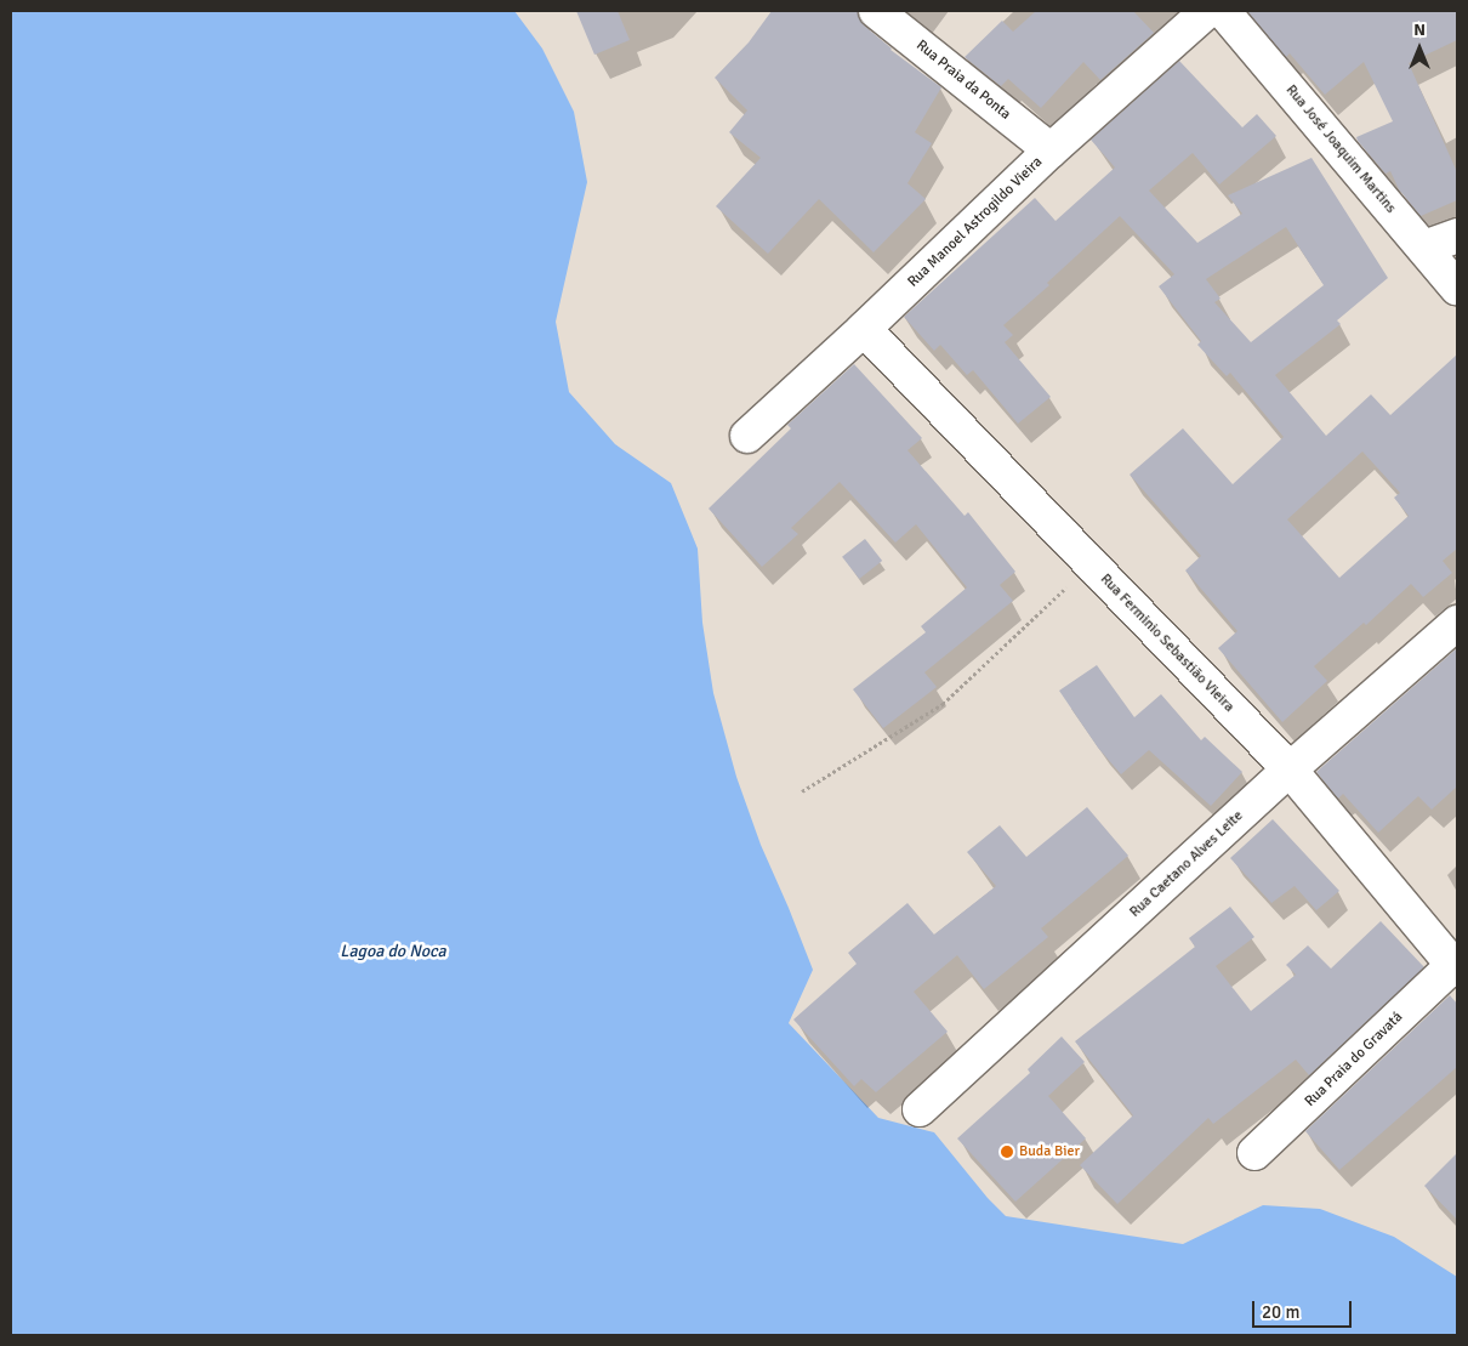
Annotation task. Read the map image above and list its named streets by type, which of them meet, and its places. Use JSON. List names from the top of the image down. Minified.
{"streets":{"street":["Rua Praia da Ponta","Rua José Joaquim Martins","Rua Manoel Astrogildo Vieira","Rua Ferminio Sebastião Vieira","Rua Caetano Alves Leite","Rua Praia do Gravatá"]},"crossings":[["Rua Praia da Ponta","Rua Manoel Astrogildo Vieira"],["Rua Manoel Astrogildo Vieira","Rua Ferminio Sebastião Vieira"],["Rua Ferminio Sebastião Vieira","Rua Caetano Alves Leite"],["Rua Ferminio Sebastião Vieira","Rua Praia do Gravatá"]],"water":["Lagoa do Noca"],"places":["Buda Bier"],"scale_bar":"20 m","north":"top"}
